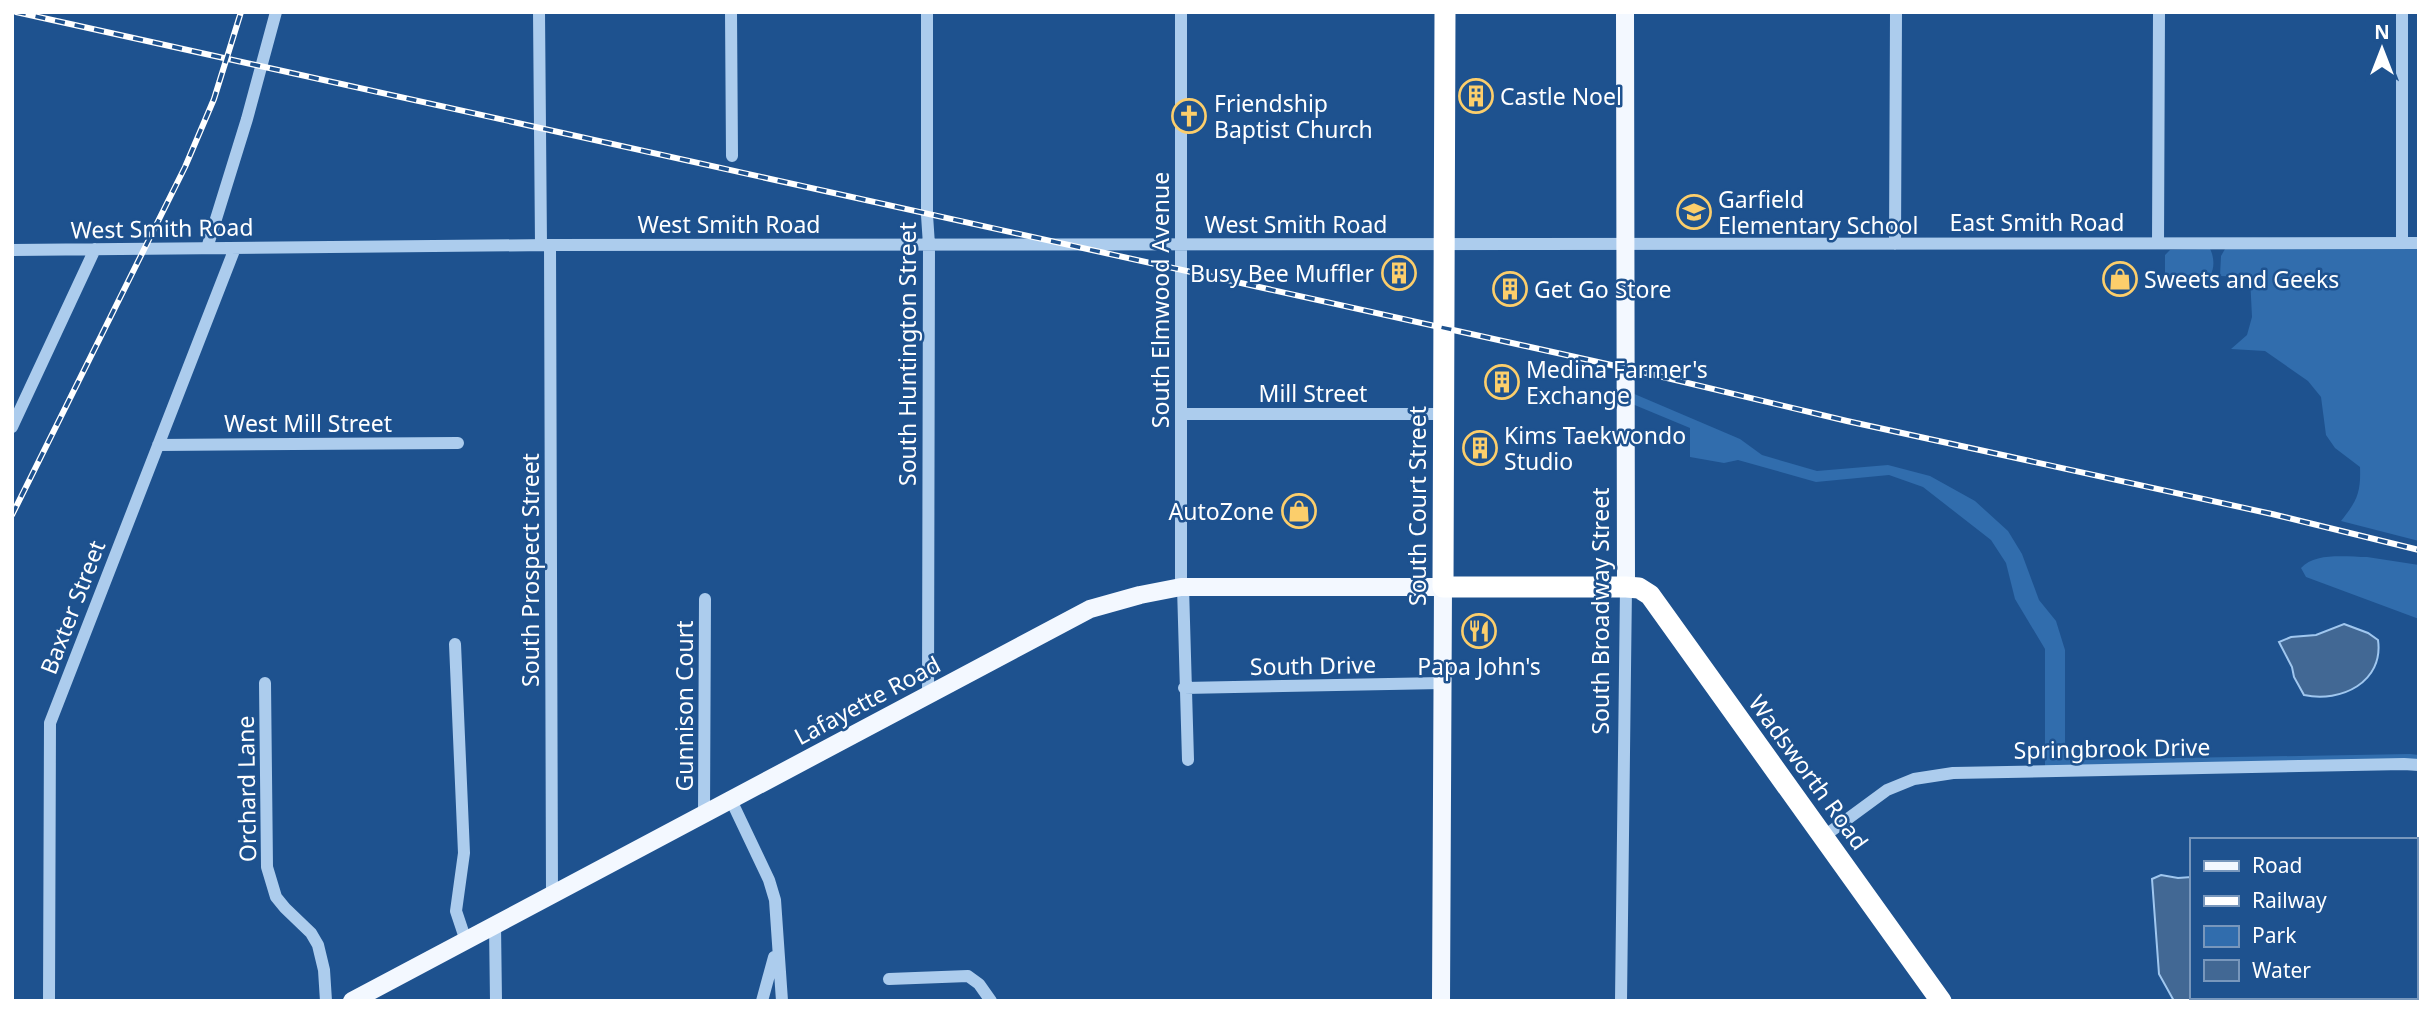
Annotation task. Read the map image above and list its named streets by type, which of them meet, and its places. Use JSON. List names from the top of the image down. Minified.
{"streets":{"highway":["South Court Street","Wadsworth Road"],"main road":["South Broadway Street","Lafayette Road"],"street":["East Smith Road","West Smith Road","South Elmwood Avenue","South Huntington Street","Mill Street","West Mill Street","South Prospect Street","Baxter Street","South Drive","Gunnison Court","Springbrook Drive","Orchard Lane"]},"crossings":[["East Smith Road","West Smith Road"],["East Smith Road","South Court Street"],["East Smith Road","South Broadway Street"],["West Smith Road","South Elmwood Avenue"],["West Smith Road","South Huntington Street"],["West Smith Road","South Court Street"],["West Smith Road","South Prospect Street"],["West Smith Road","Baxter Street"],["South Elmwood Avenue","Mill Street"],["South Elmwood Avenue","South Drive"],["South Elmwood Avenue","Lafayette Road"],["South Huntington Street","Lafayette Road"],["Mill Street","South Court Street"],["West Mill Street","Baxter Street"],["South Court Street","South Drive"],["South Court Street","Lafayette Road"],["South Prospect Street","Lafayette Road"],["South Broadway Street","Wadsworth Road"],["Lafayette Road","Gunnison Court"],["Springbrook Drive","Wadsworth Road"]],"places":{"building":["Castle Noel","Busy Bee Muffler","Get Go Store","Medina Farmer's Exchange","Kims Taekwondo Studio"],"church":["Friendship Baptist Church"],"school or university":["Garfield Elementary School"],"shop":["Sweets and Geeks","AutoZone"],"restaurant":["Papa John's"]},"legend":["Road","Railway","Park","Water"],"north":"top"}
